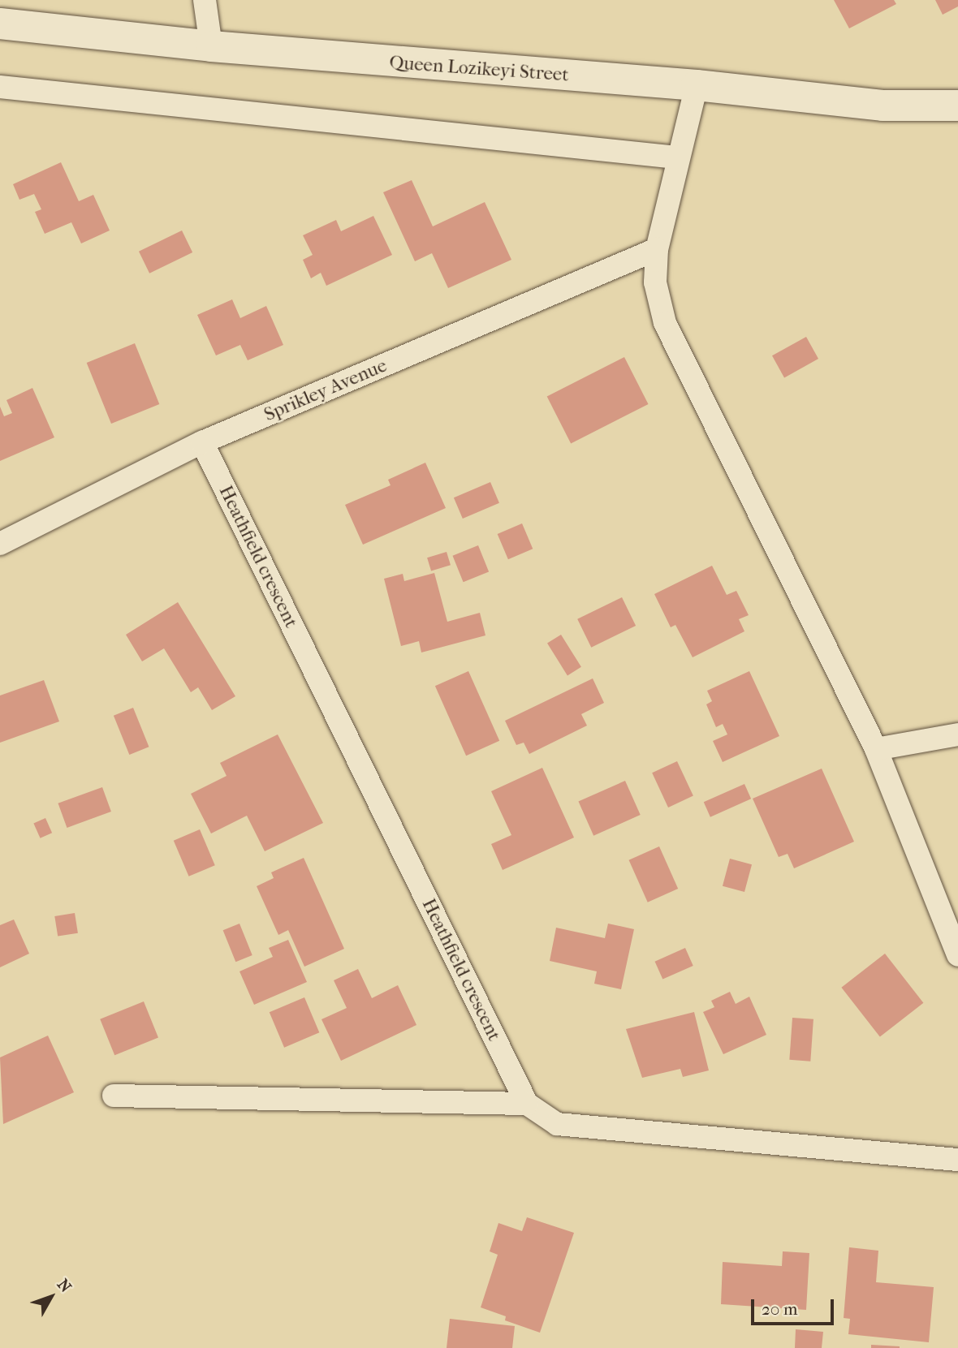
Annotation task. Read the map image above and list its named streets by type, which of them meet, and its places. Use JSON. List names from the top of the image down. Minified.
{"streets":{"main road":["Queen Lozikeyi Street"],"street":["Sprikley Avenue","Heathfield crescent"]},"crossings":[["Sprikley Avenue","Heathfield crescent"]],"scale_bar":"20 m","north":"top right"}
